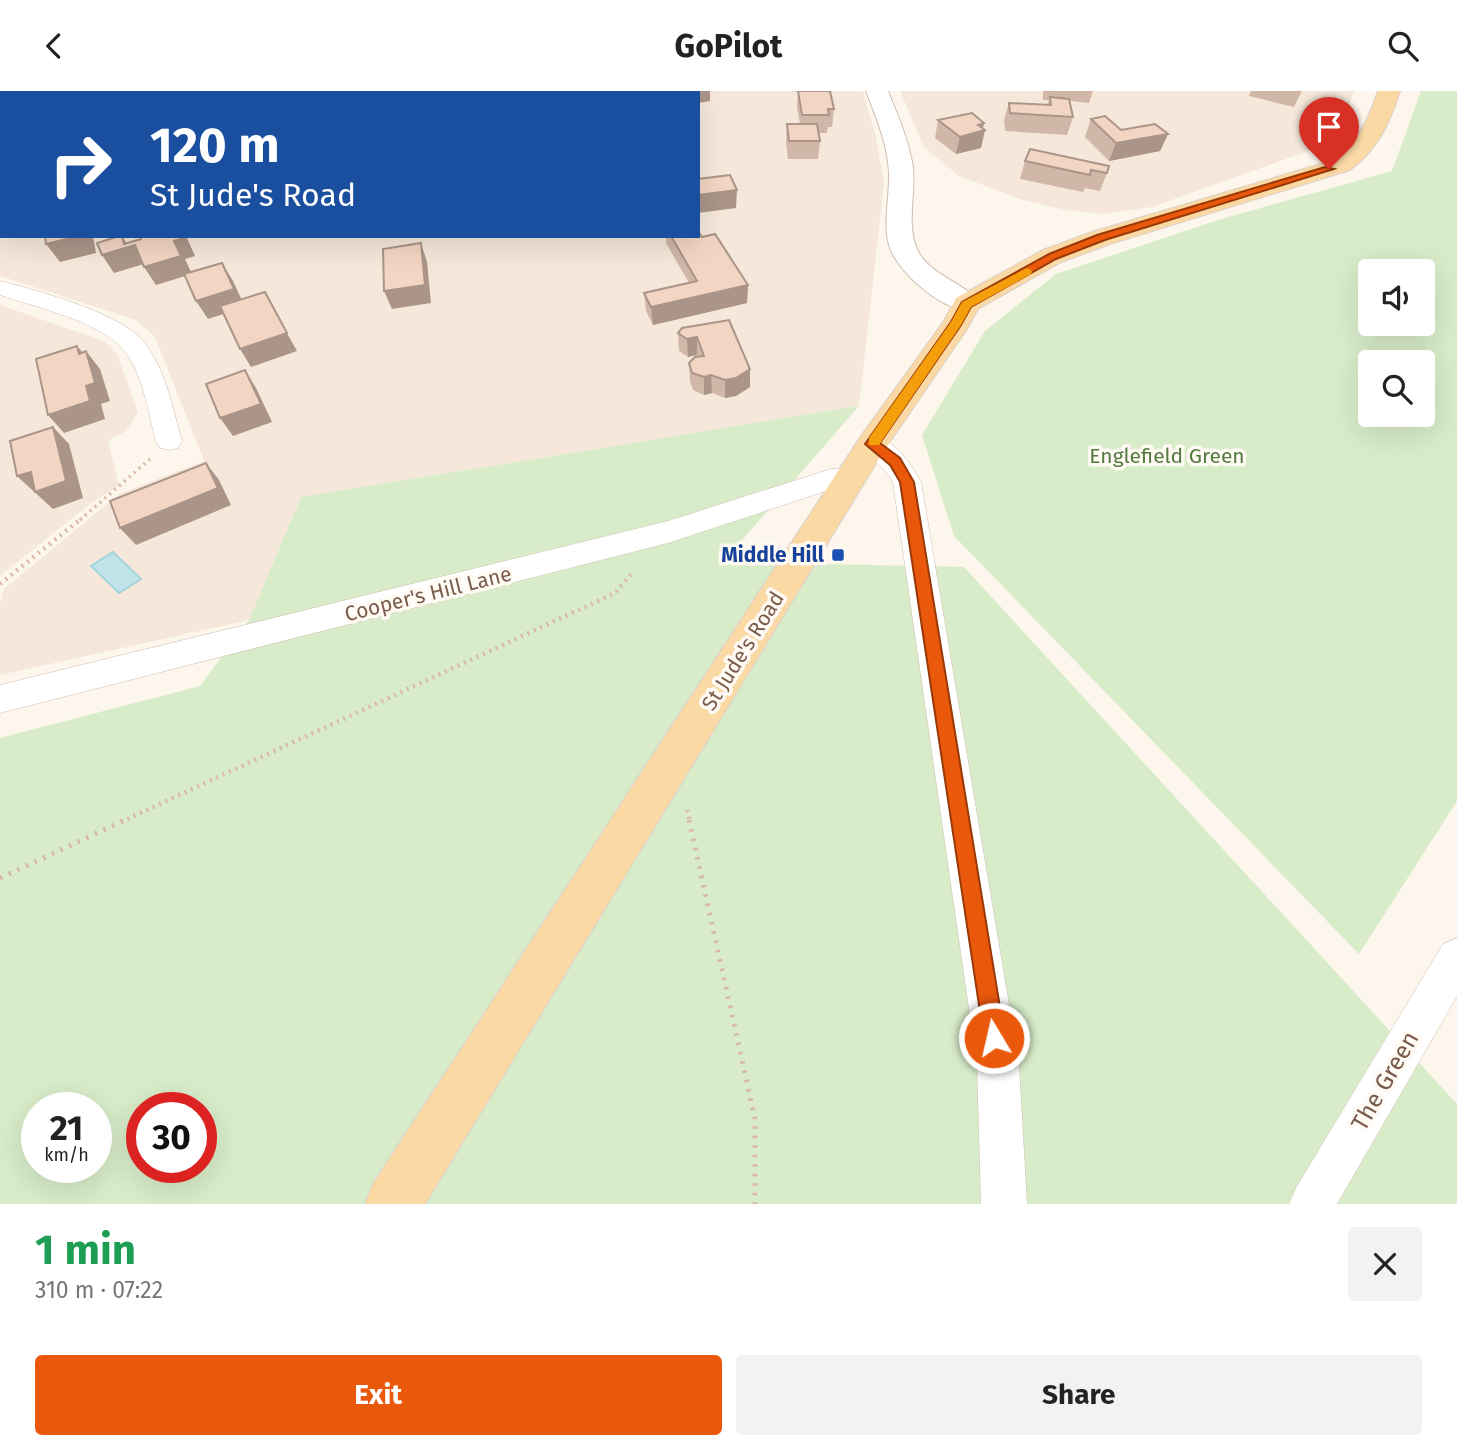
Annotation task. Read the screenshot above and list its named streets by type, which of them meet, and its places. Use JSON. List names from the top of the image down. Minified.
{"streets":{"main road":["St Jude's Road"],"street":["Cooper's Hill Lane","The Green"]},"crossings":[["Cooper's Hill Lane","St Jude's Road"]],"parks":["Englefield Green"],"places":{"transit":["Middle Hill"]},"page":{"header":"GoPilot","turn":["120 m","St Jude's Road"],"speed":"21 km/h","limit":"30","heading":["1 min","310 m · 07:22"],"buttons":["Exit","Share"]}}
